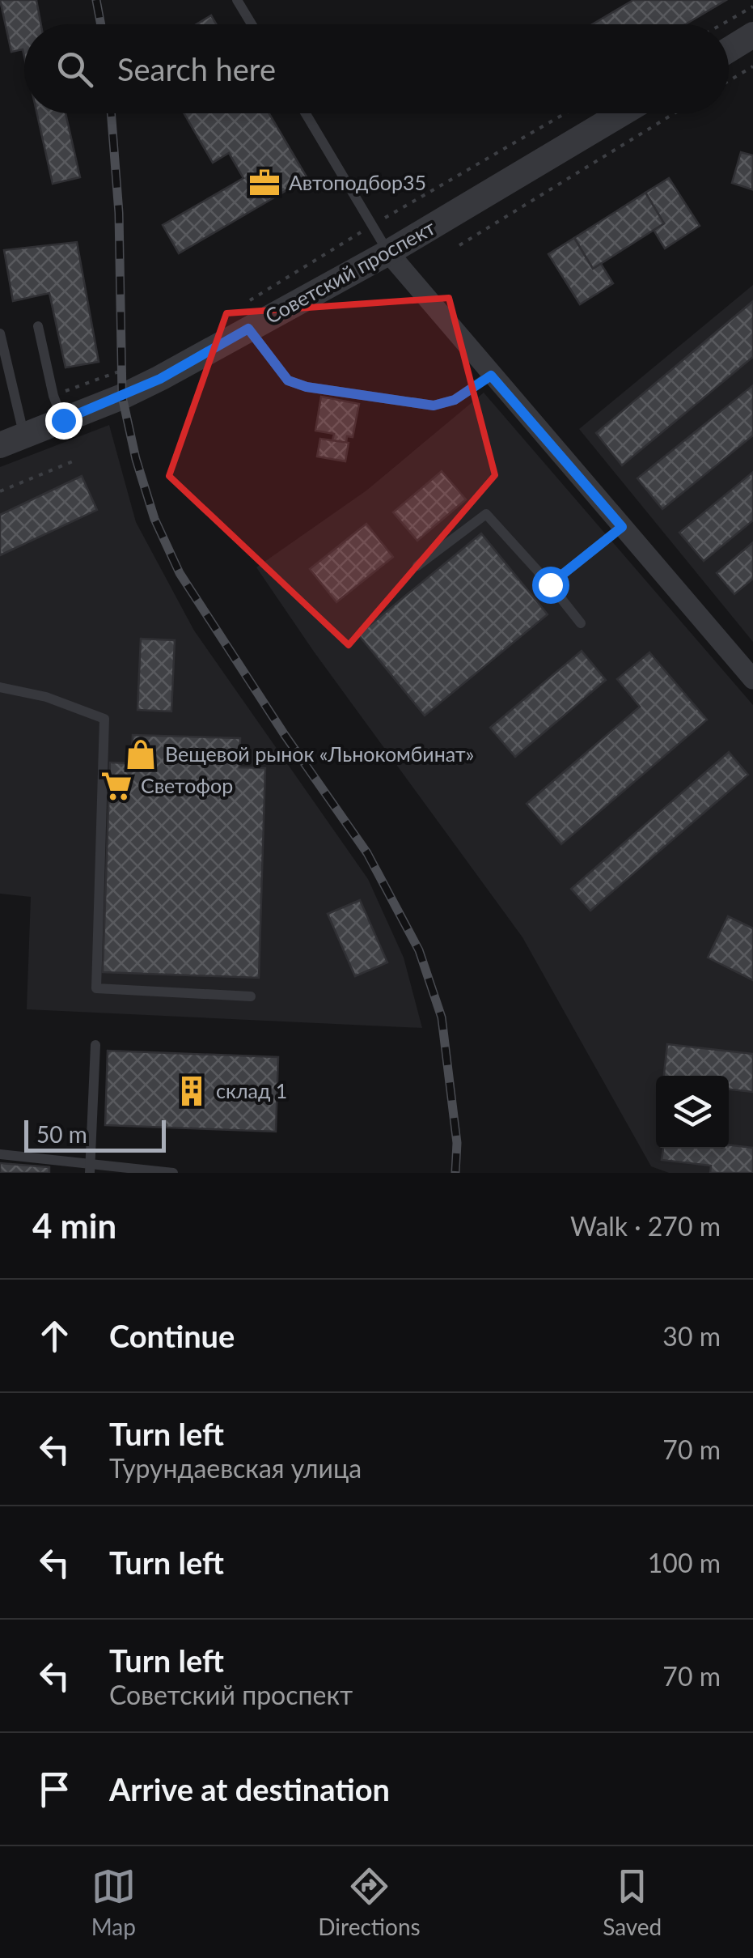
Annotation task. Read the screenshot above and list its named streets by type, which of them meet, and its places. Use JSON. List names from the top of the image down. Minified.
{"streets":{"street":["Советский проспект"]},"places":{"office":["Автоподбор35"],"shop":["Вещевой рынок «Льнокомбинат»"],"supermarket":["Светофор"],"building":["склад 1"]},"scale_bar":"50 m","page":{"search":"Search here","scale":"50 m","heading":["4 min","Walk · 270 m"],"list":[["Continue","30 m"],["Turn left","Турундаевская улица","70 m"],["Turn left","100 m"],["Turn left","Советский проспект","70 m"],"Arrive at destination"],"nav":["Map","Directions","Saved"]}}
